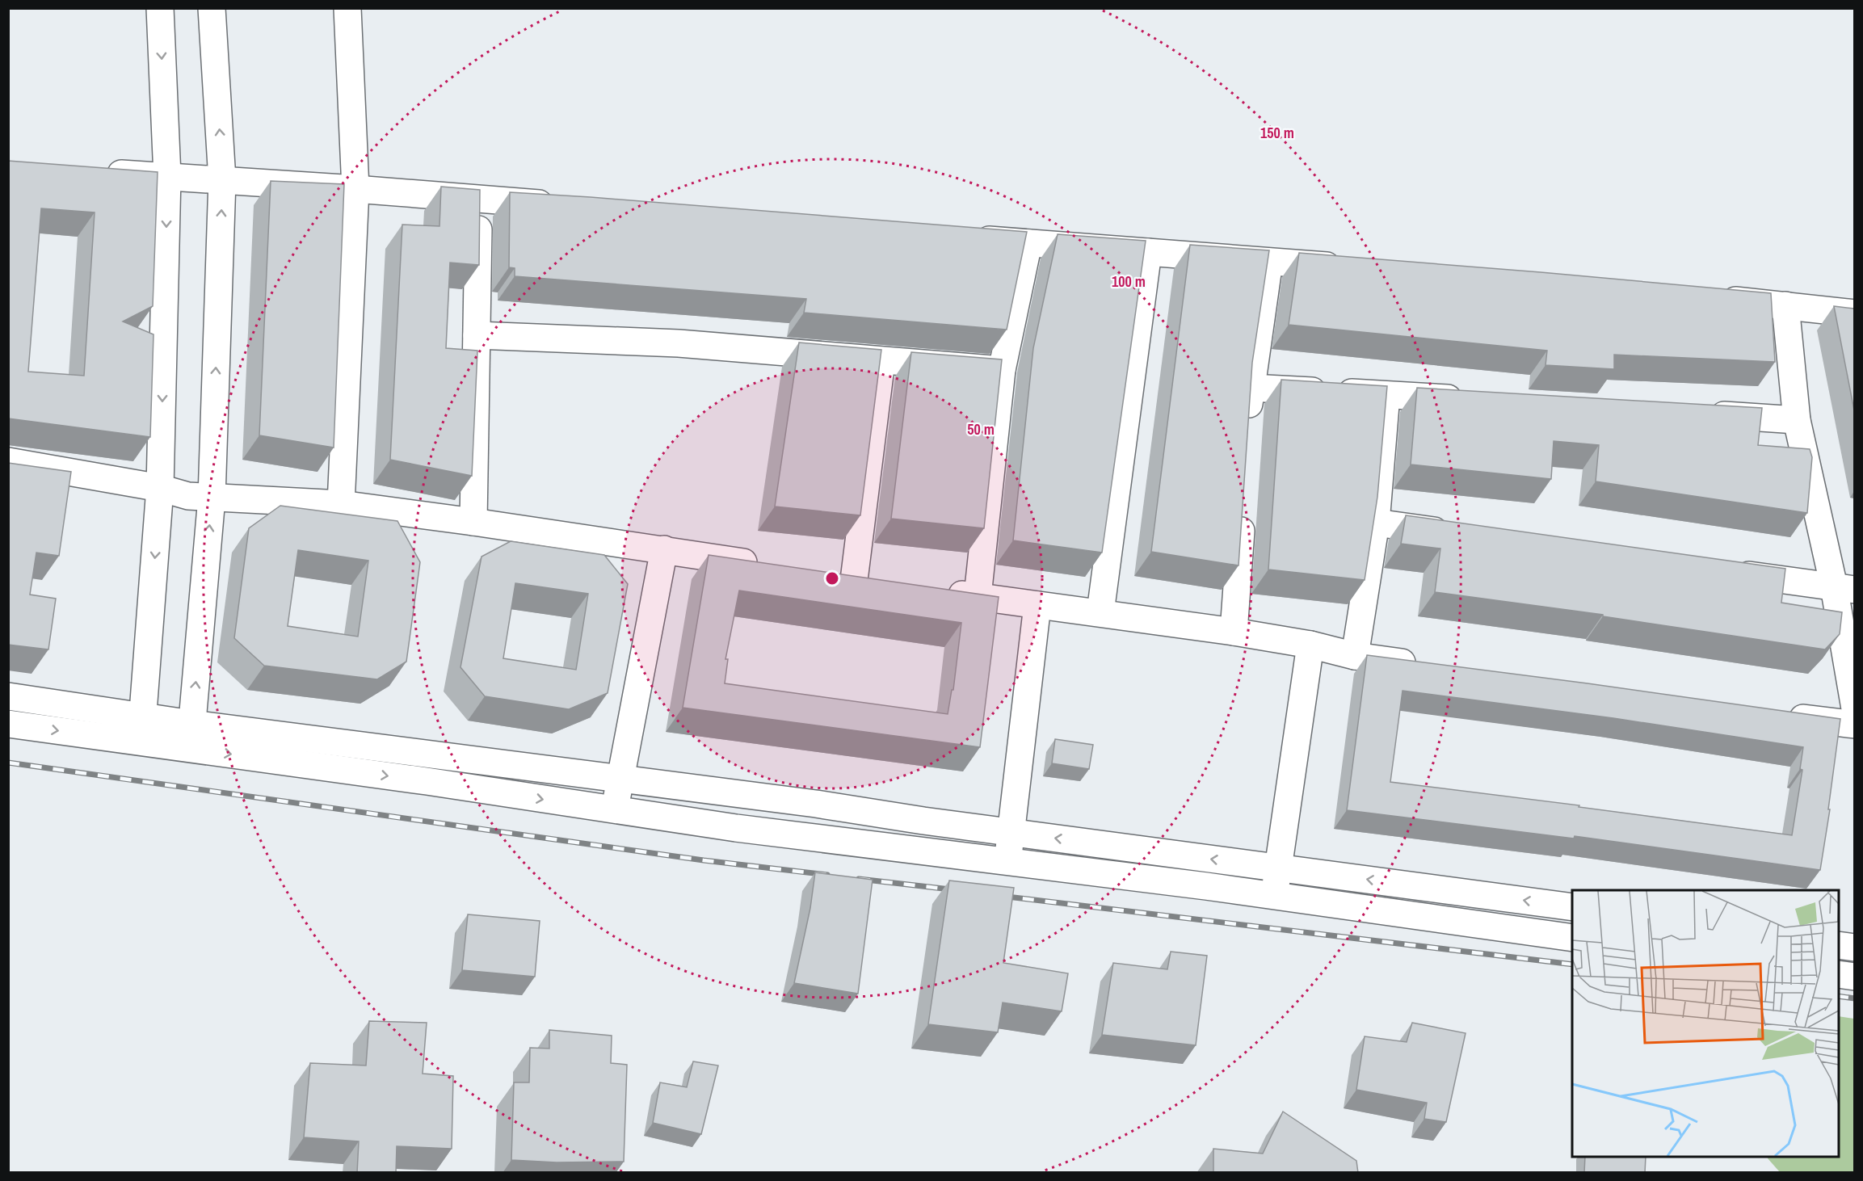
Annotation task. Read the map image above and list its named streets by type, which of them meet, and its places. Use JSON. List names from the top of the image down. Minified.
{"rings":["150 m","100 m","50 m"]}
